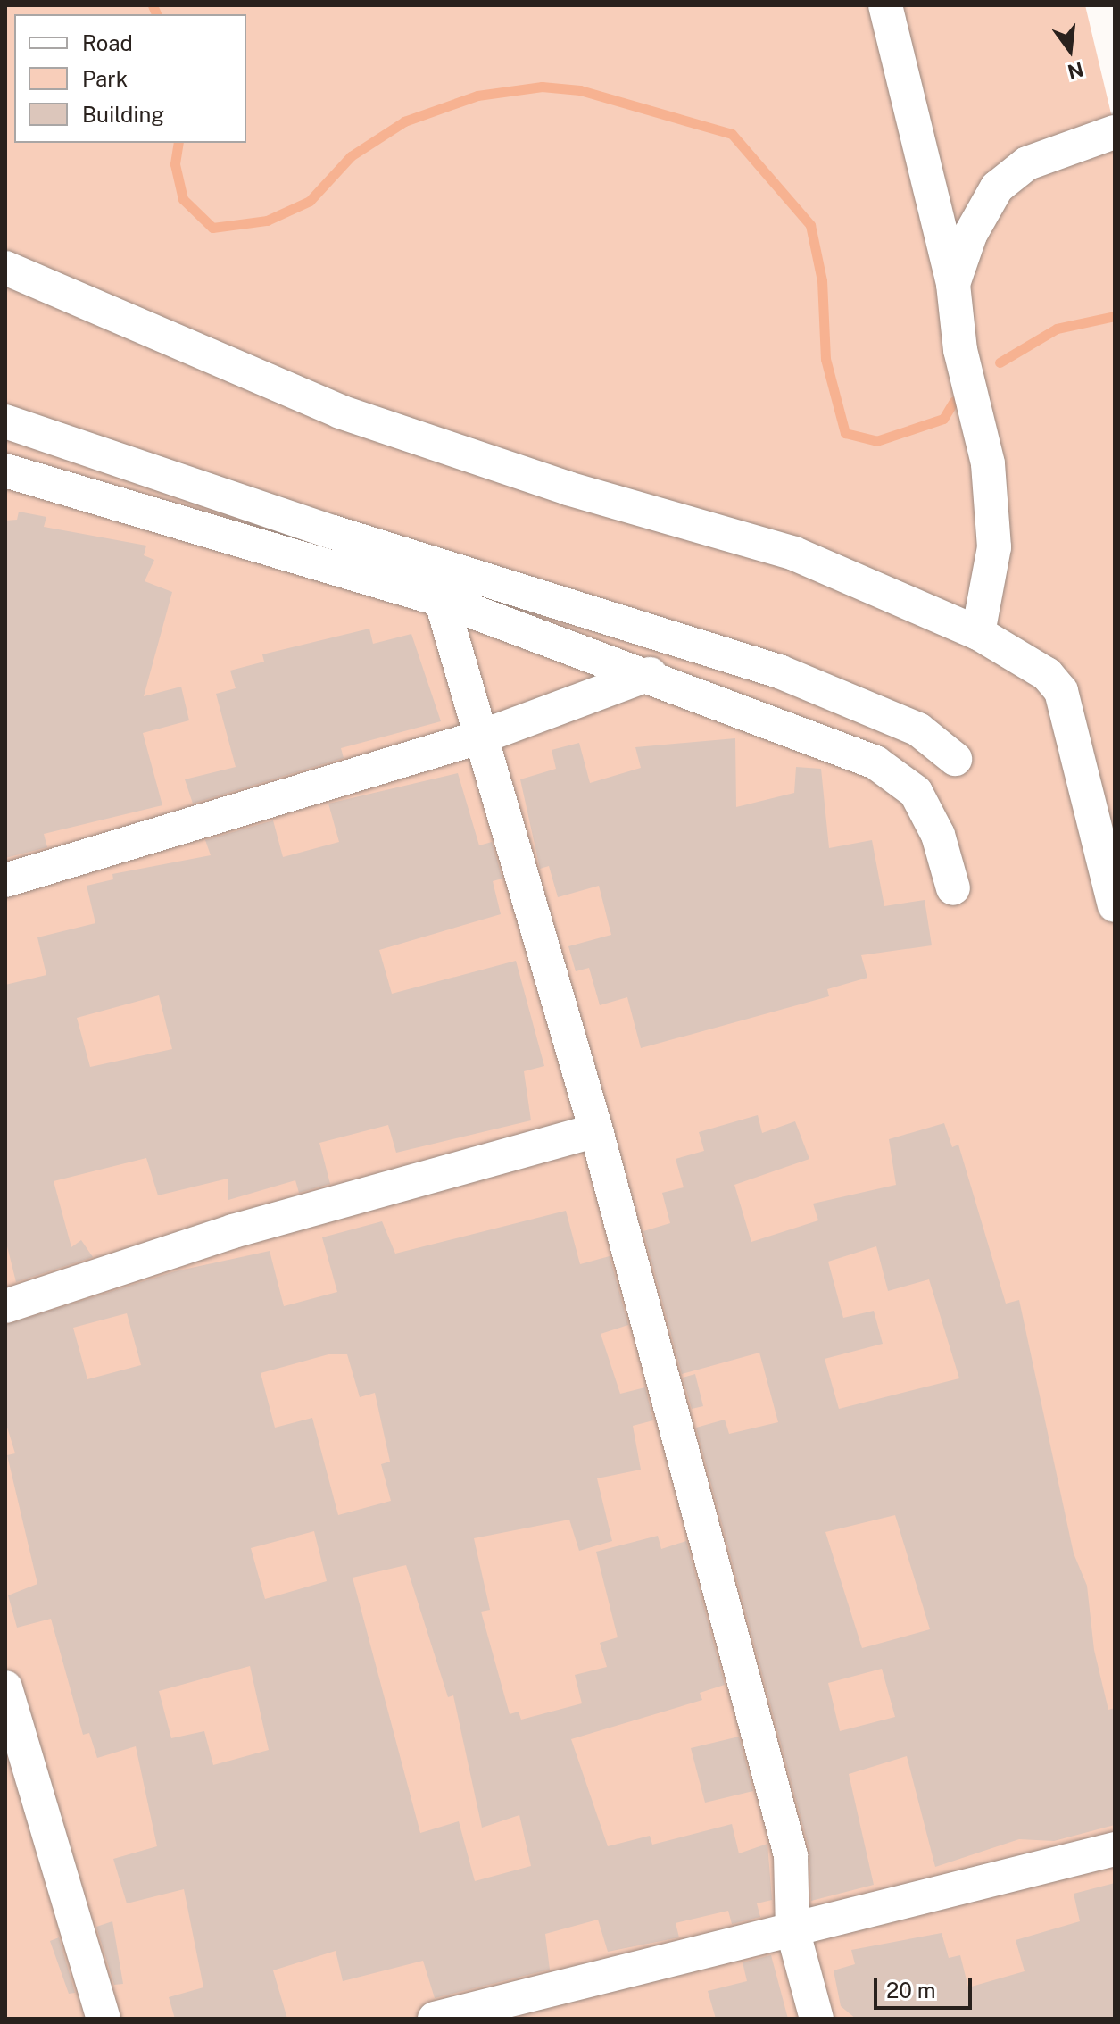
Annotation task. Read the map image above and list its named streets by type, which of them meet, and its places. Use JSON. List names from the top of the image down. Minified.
{"legend":["Road","Park","Building"],"scale_bar":"20 m","north":"bottom"}
